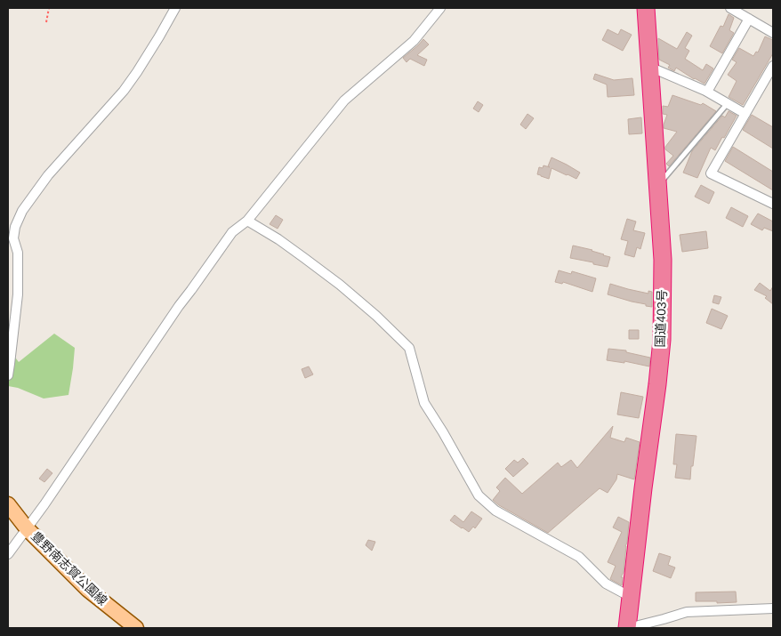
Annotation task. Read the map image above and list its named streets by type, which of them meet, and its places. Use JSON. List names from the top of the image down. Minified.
{"streets":{"highway":["国道403号"],"main road":["豊野南志賀公園線"]}}
